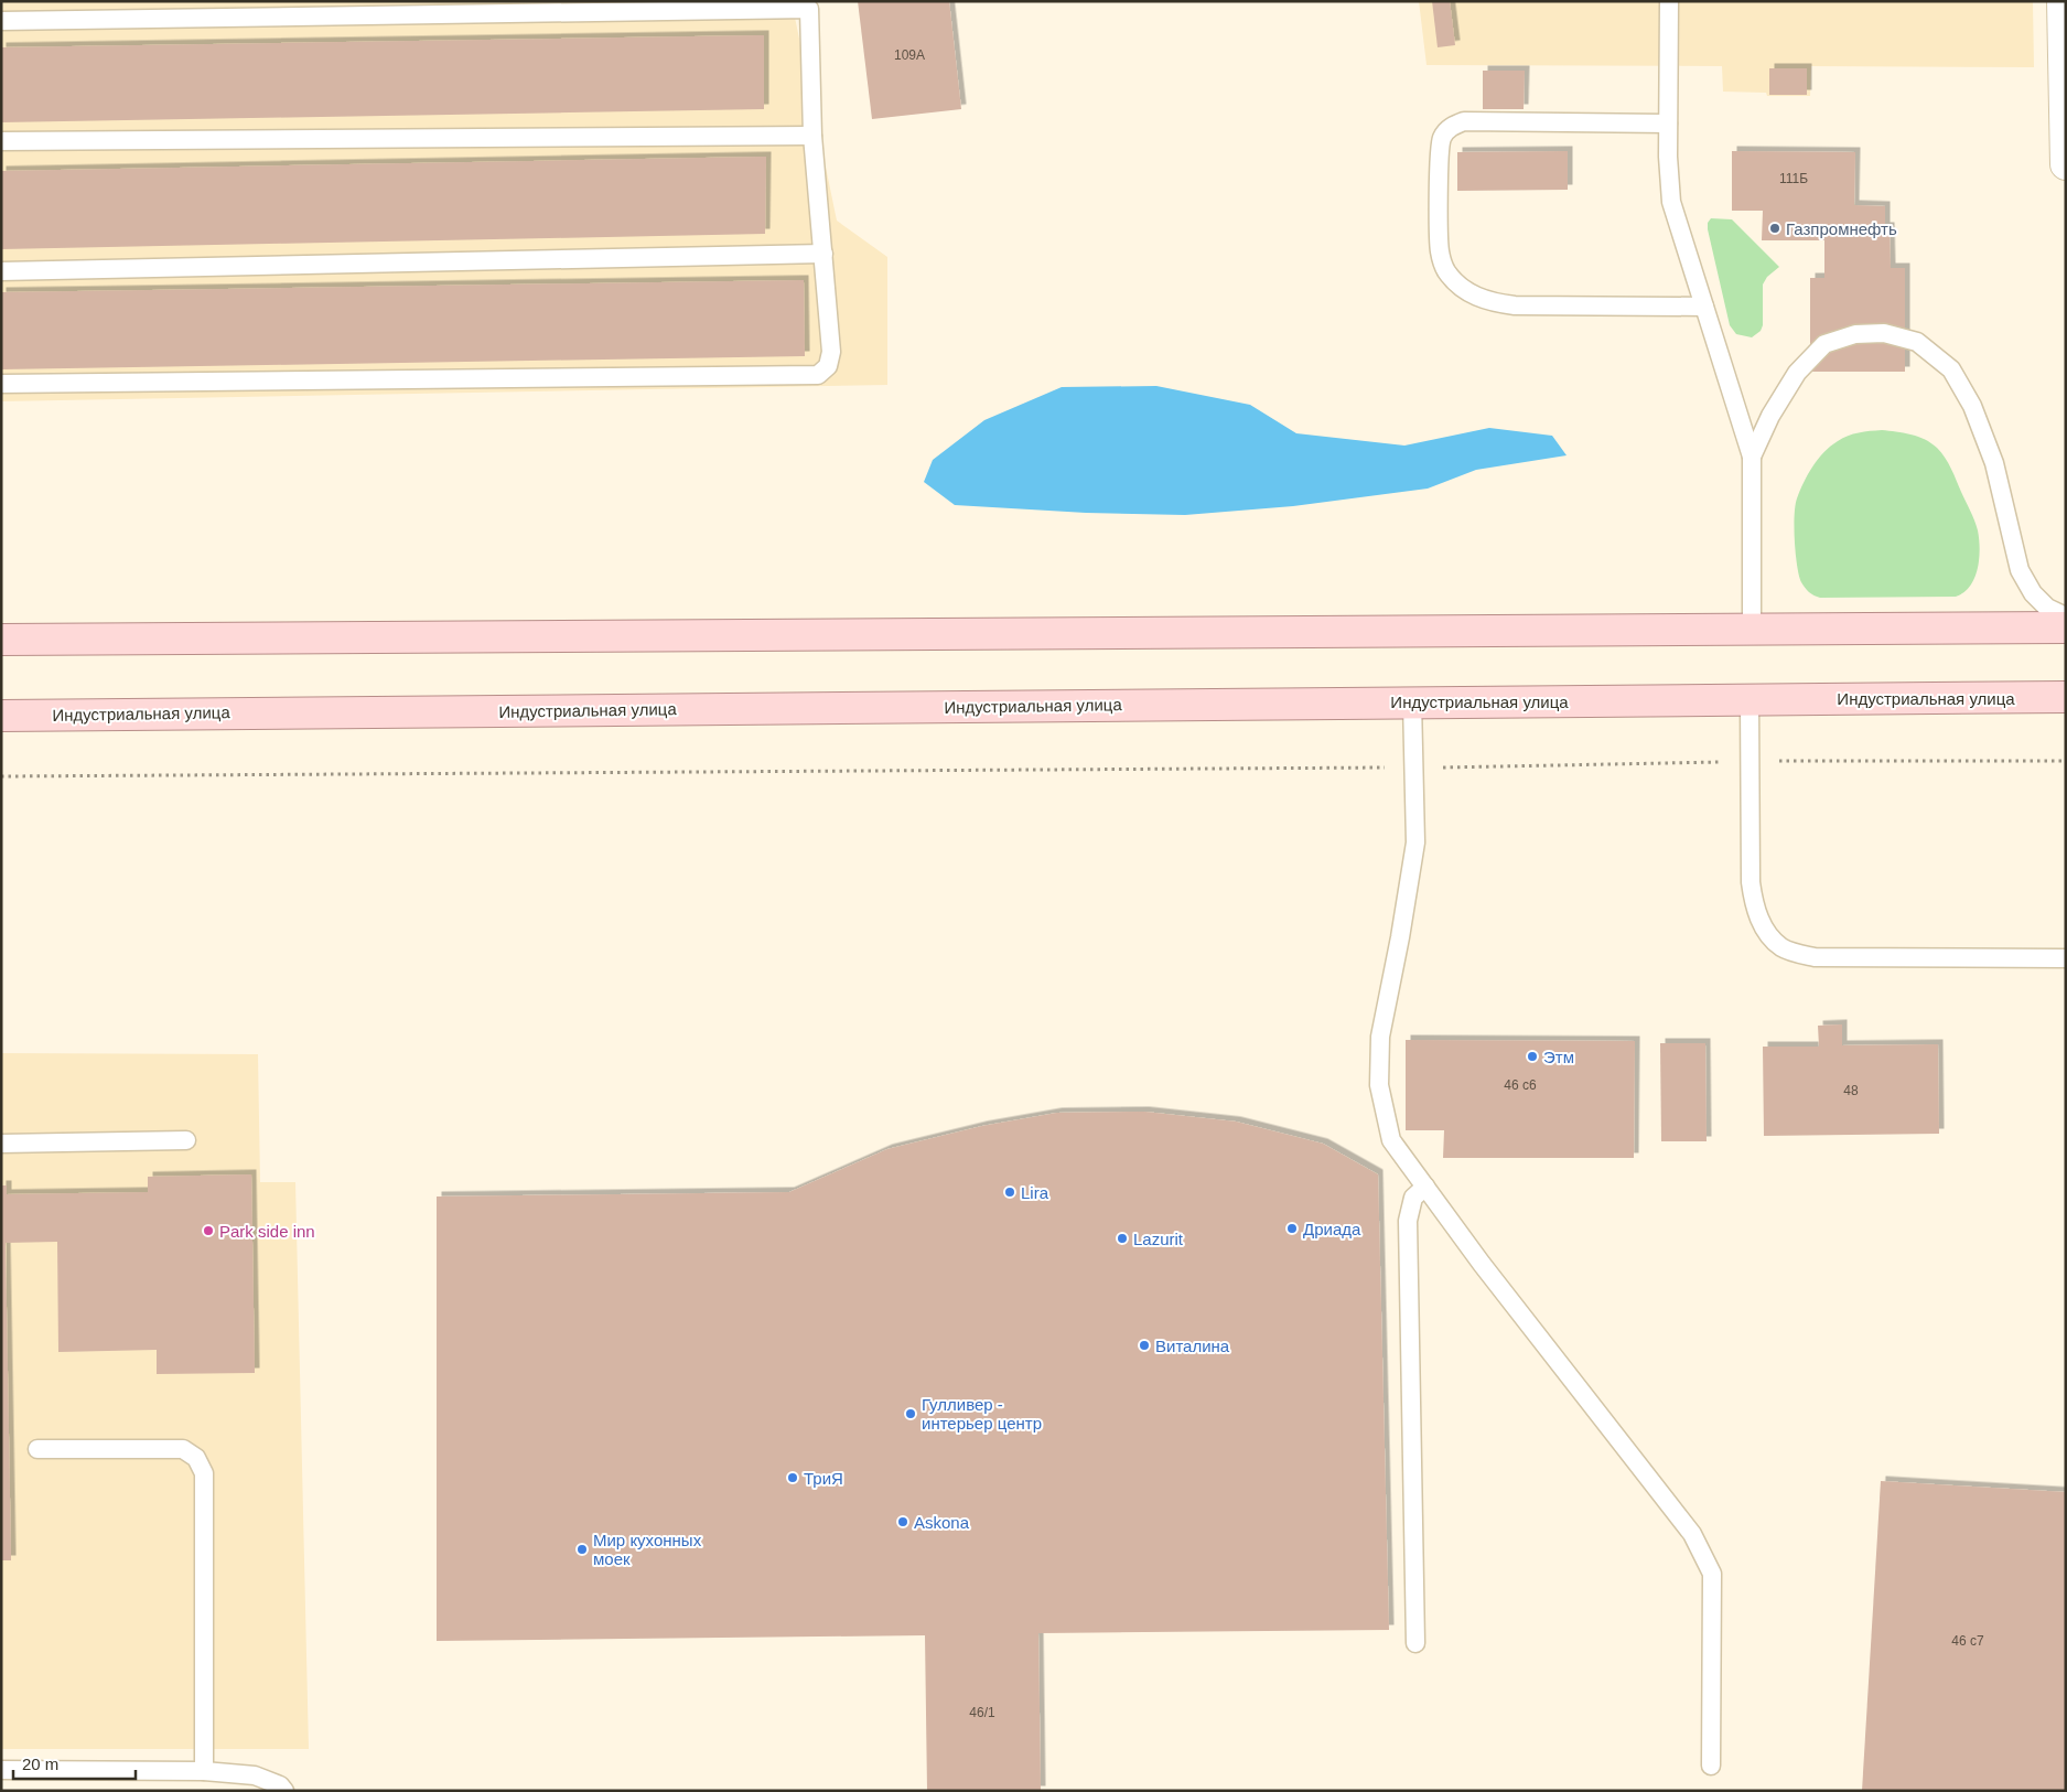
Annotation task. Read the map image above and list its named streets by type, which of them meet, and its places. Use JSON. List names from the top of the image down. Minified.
{"streets":{"main road":["Индустриальная улица"]},"places":["Газпромнефть","Этм","Lira","Дриада","Park side inn","Lazurit","Виталина","Гулливер - интерьер центр","ТриЯ","Askona","Мир кухонных моек"],"house_numbers":["109А","111Б","46 с6","48","46 с7","46/1"],"scale_bar":"20 m"}
